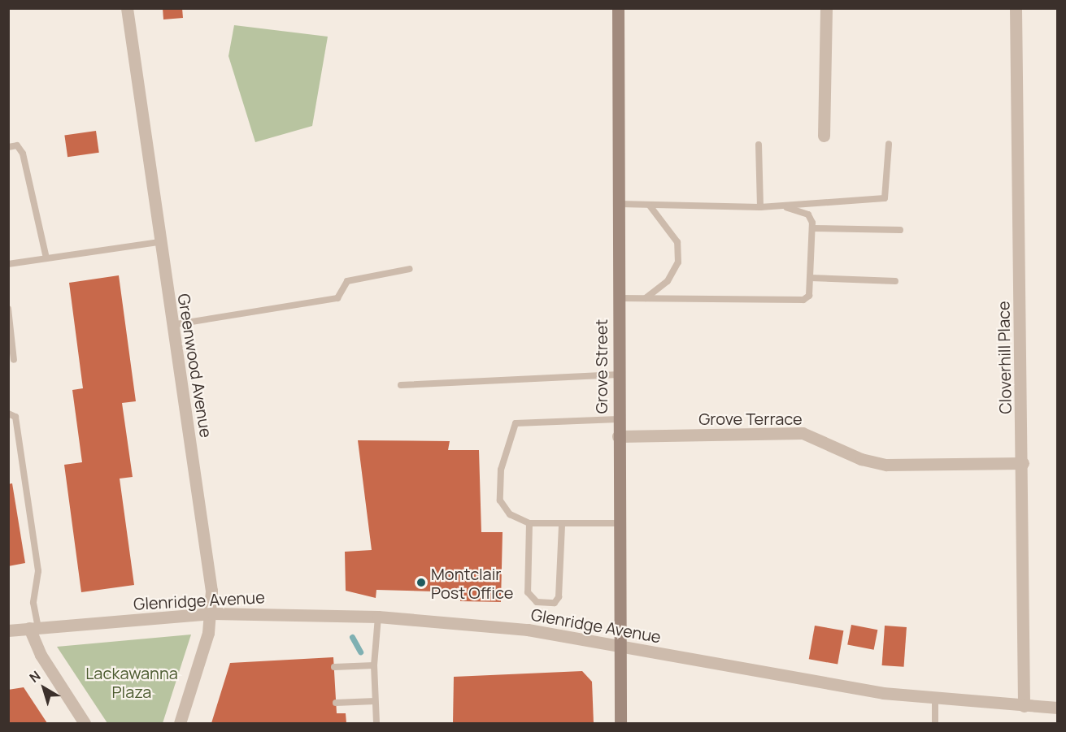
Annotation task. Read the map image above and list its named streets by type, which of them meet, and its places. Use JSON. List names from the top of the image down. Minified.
{"streets":{"main road":["Grove Street"],"street":["Cloverhill Place","Greenwood Avenue","Grove Terrace","Glenridge Avenue"]},"crossings":[["Cloverhill Place","Grove Terrace"],["Cloverhill Place","Glenridge Avenue"],["Greenwood Avenue","Glenridge Avenue"],["Grove Street","Grove Terrace"],["Grove Street","Glenridge Avenue"]],"parks":["Lackawanna Plaza"],"places":["Montclair Post Office"],"north":"top left"}
